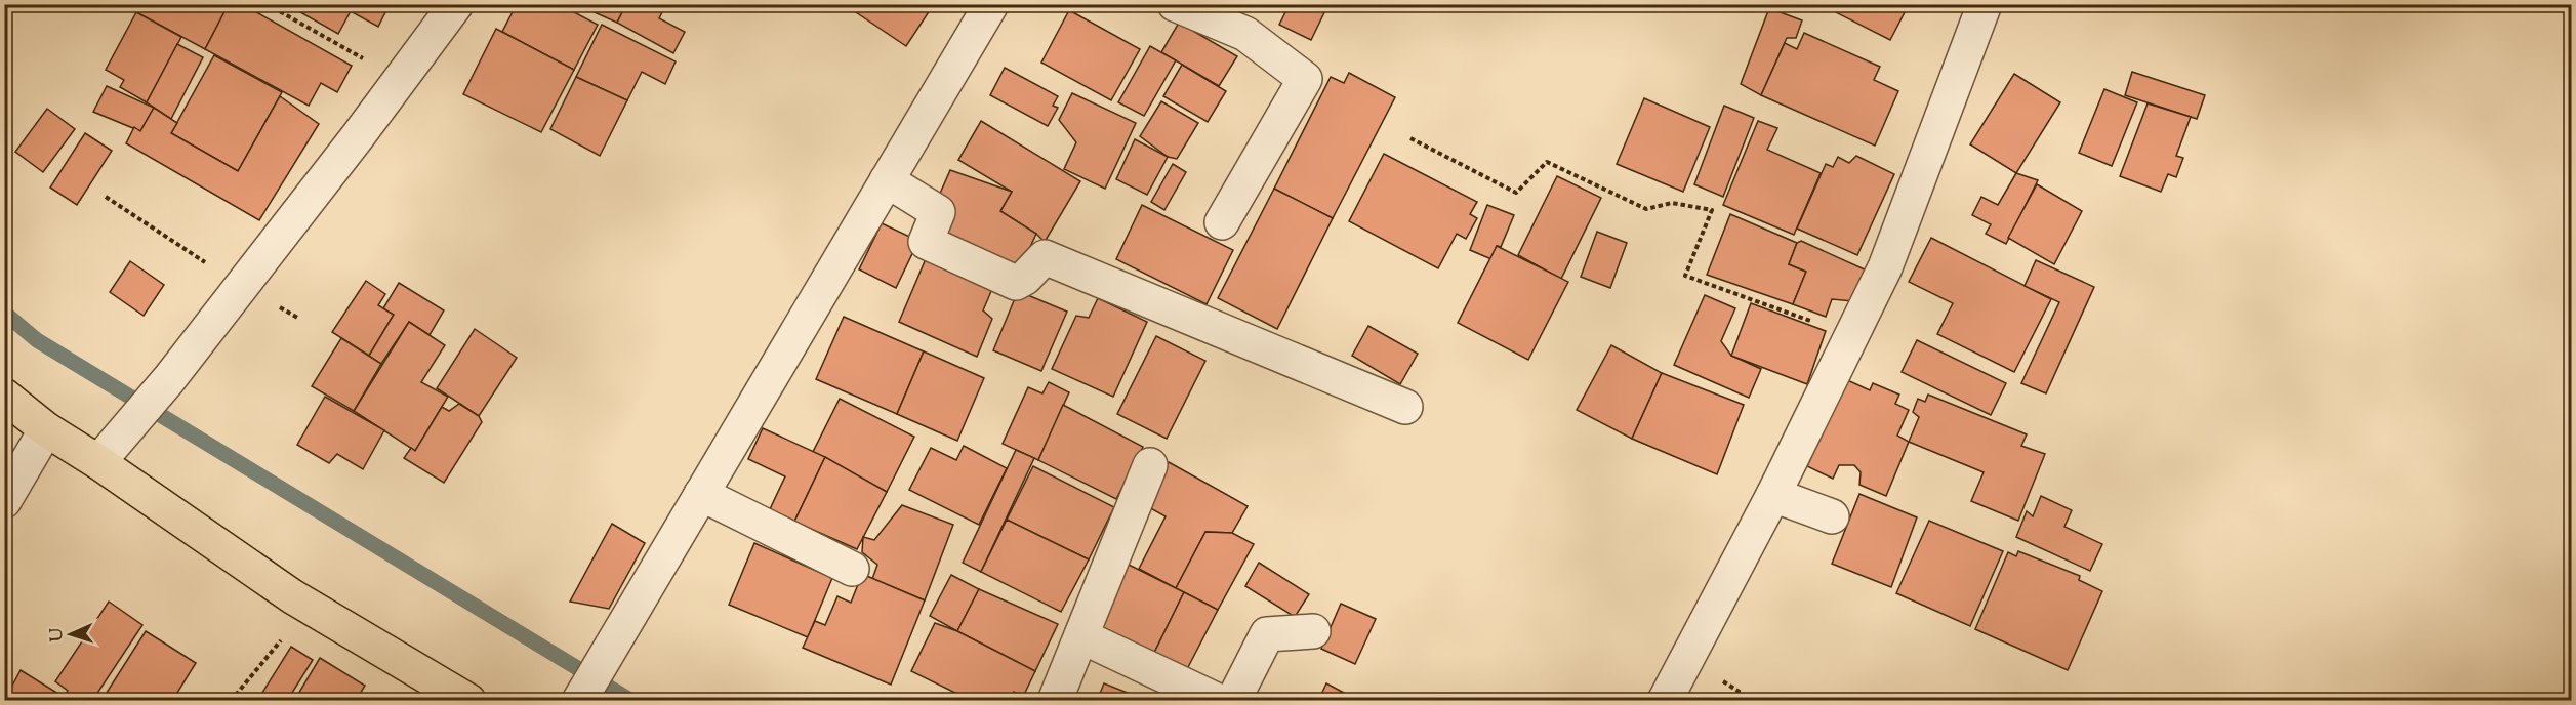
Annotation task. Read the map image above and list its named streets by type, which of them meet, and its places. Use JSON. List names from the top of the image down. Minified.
{"north":"left"}
